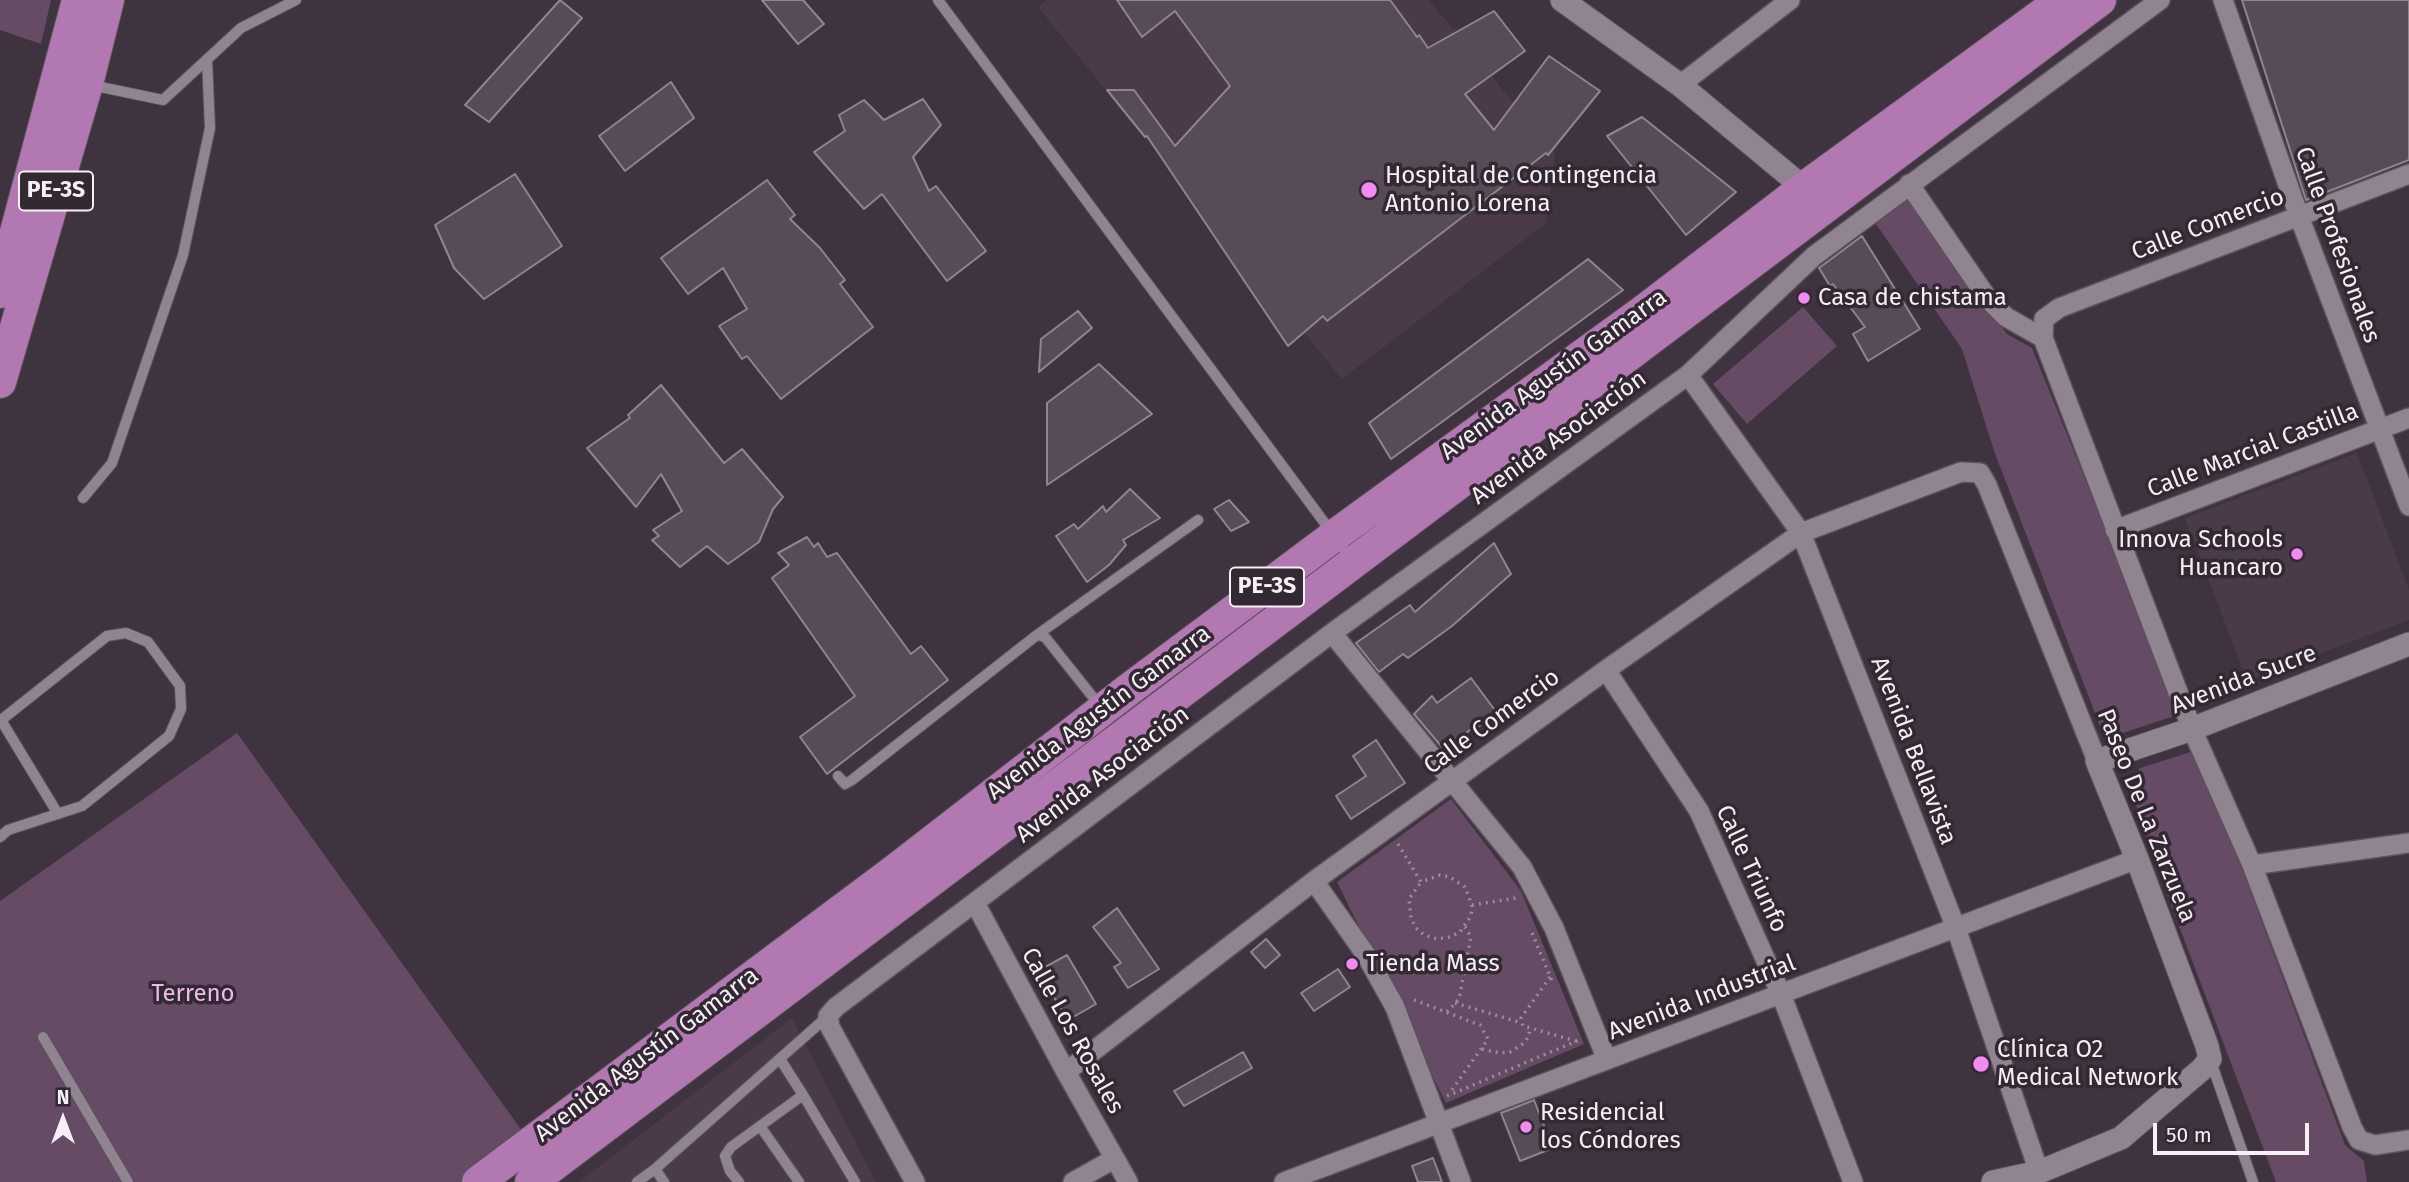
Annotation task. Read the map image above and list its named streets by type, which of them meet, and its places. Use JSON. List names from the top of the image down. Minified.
{"streets":{"highway":["PE-3S","Avenida Agustín Gamarra"],"street":["Calle Comercio","Calle Profesionales","Avenida Asociación","Calle Marcial Castilla","Avenida Sucre","Avenida Bellavista","Paseo De La Zarzuela","Calle Triunfo","Avenida Industrial","Calle Los Rosales"]},"crossings":[["Calle Comercio","Calle Profesionales"],["Calle Comercio","Avenida Bellavista"],["Calle Comercio","Paseo De La Zarzuela"],["Calle Comercio","Calle Triunfo"],["Calle Comercio","Calle Los Rosales"],["Calle Profesionales","Calle Marcial Castilla"],["Avenida Asociación","Avenida Bellavista"],["Avenida Asociación","Calle Los Rosales"],["Avenida Sucre","Paseo De La Zarzuela"],["Avenida Bellavista","Avenida Industrial"],["Paseo De La Zarzuela","Avenida Industrial"],["Calle Triunfo","Avenida Industrial"]],"parks":["Terreno"],"places":["Hospital de Contingencia Antonio Lorena","Casa de chistama","Innova Schools Huancaro","Tienda Mass","Clínica O2 Medical Network","Residencial los Cóndores"],"scale_bar":"50 m","north":"top"}
